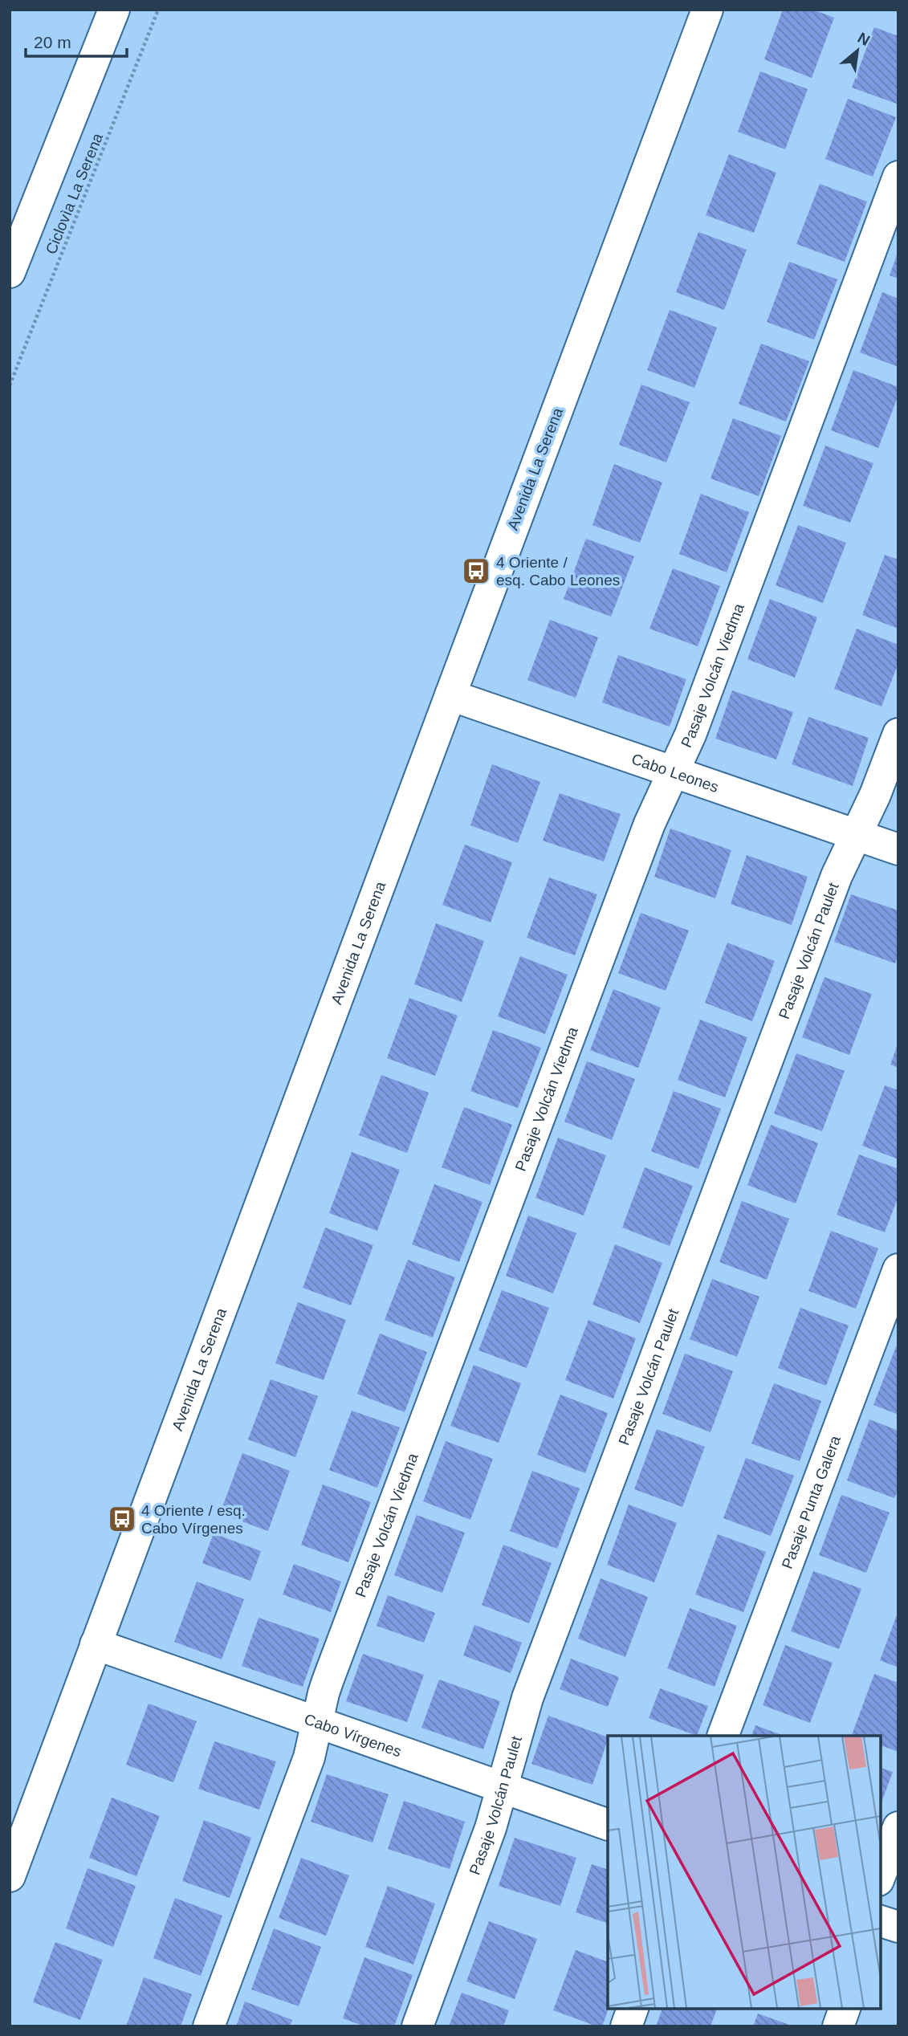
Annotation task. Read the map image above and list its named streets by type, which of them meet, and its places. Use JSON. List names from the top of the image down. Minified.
{"streets":{"street":["Avenida La Serena","Pasaje Volcán Viedma","Cabo Leones","Pasaje Volcán Paulet","Pasaje Punta Galera","Cabo Vírgenes"],"path":["Ciclovìa La Serena"]},"crossings":[["Avenida La Serena","Cabo Leones"],["Avenida La Serena","Cabo Vírgenes"],["Pasaje Volcán Viedma","Cabo Leones"],["Pasaje Volcán Viedma","Cabo Vírgenes"],["Cabo Leones","Pasaje Volcán Paulet"],["Pasaje Volcán Paulet","Cabo Vírgenes"]],"places":{"bus stop":["4 Oriente / esq. Cabo Leones","4 Oriente / esq. Cabo Vírgenes"]},"scale_bar":"20 m","north":"top right"}
